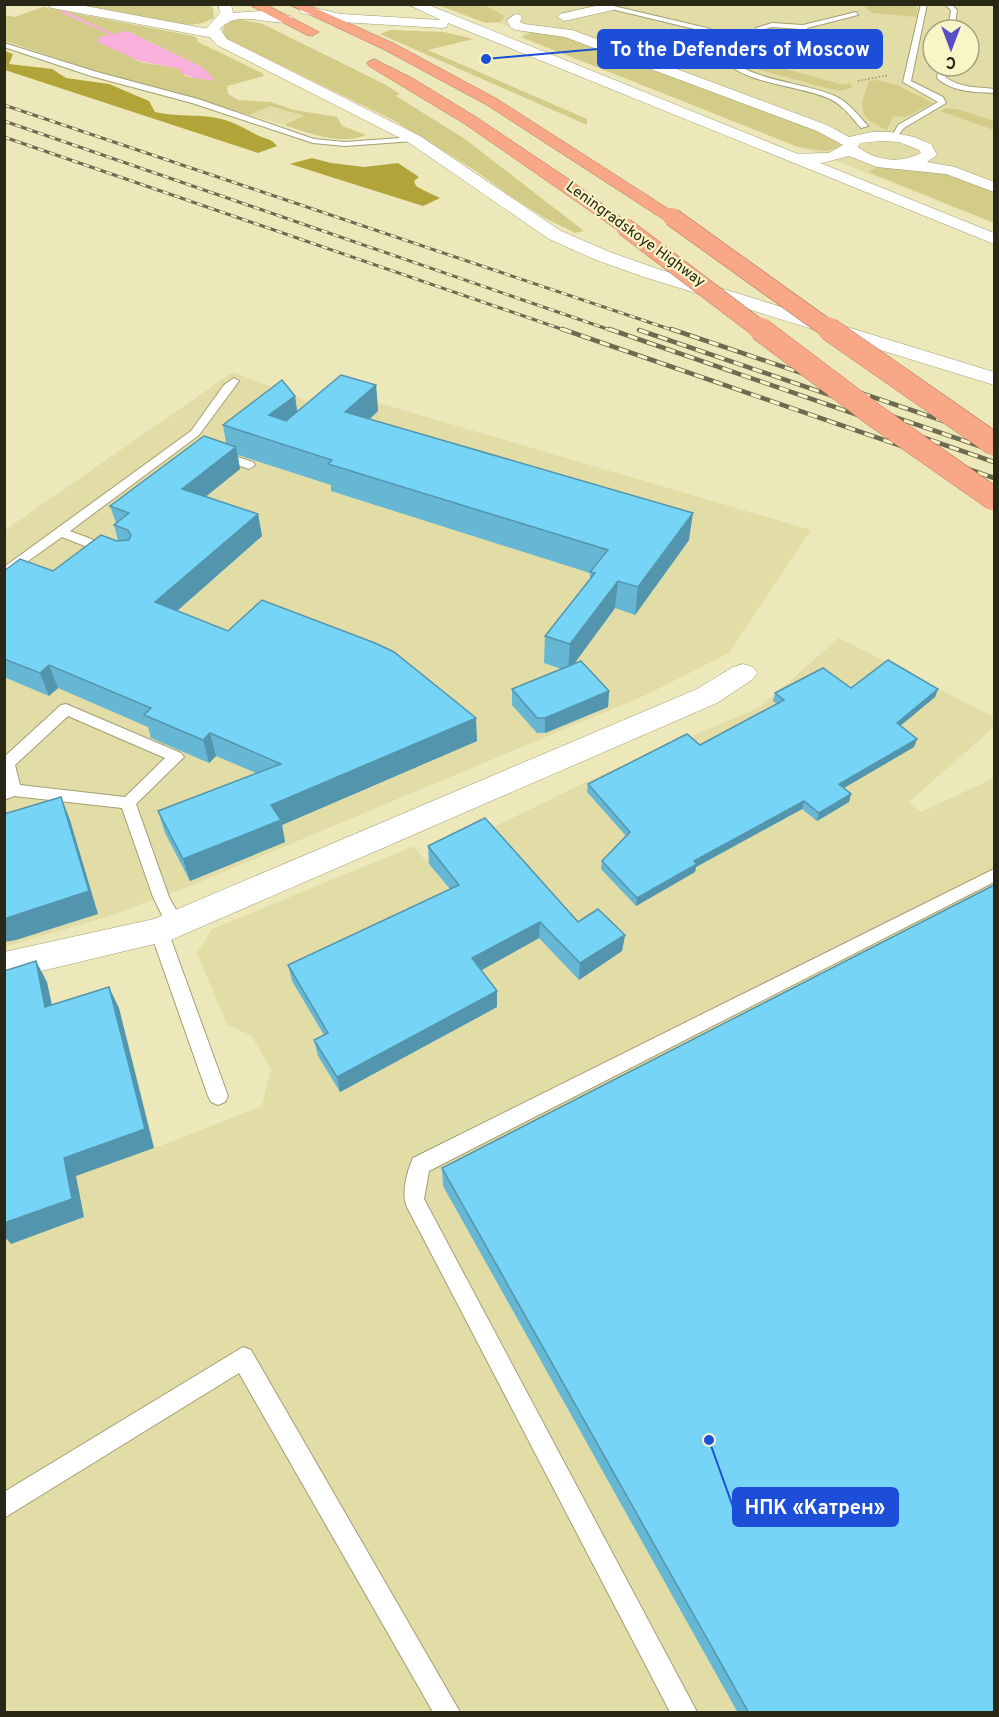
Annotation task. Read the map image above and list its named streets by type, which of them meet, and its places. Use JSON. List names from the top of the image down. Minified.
{"streets":{"highway":["Leningradskoye Highway"]},"places":["To the Defenders of Moscow","НПК «Катрен»"],"north":"bottom"}
